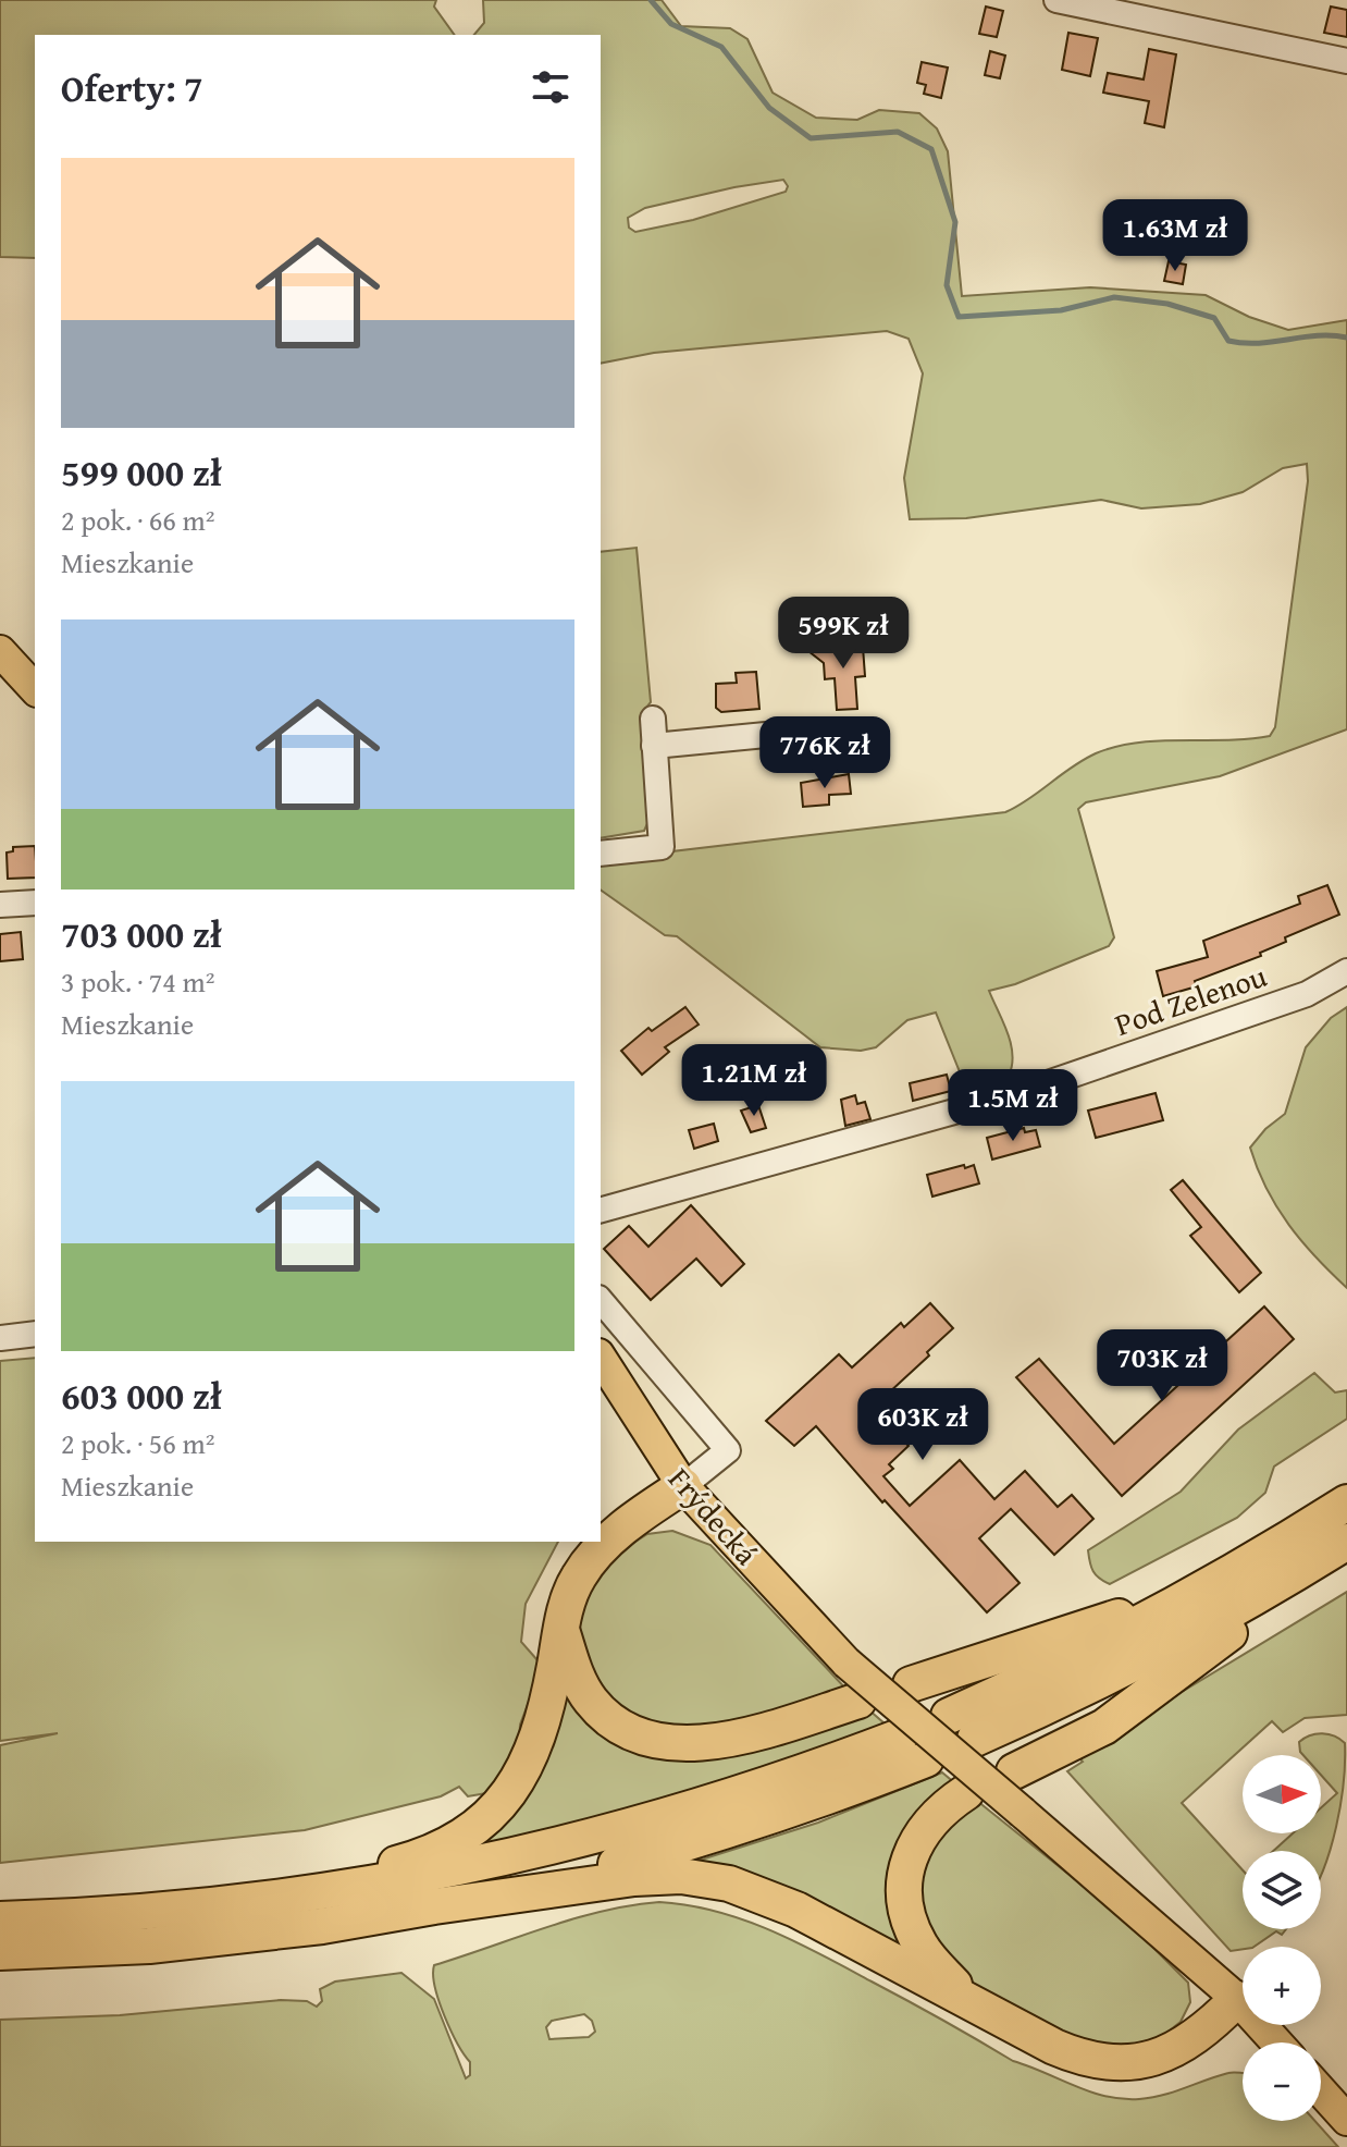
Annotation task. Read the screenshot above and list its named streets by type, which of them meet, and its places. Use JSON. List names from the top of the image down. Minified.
{"streets":{"main road":["Frýdecká"],"street":["Pod Zelenou"]},"north":"right","page":{"heading":"Oferty: 7","list":[{"name":"599 000 zł","note":"2 pok. · 66 m² · Mieszkanie"},{"name":"703 000 zł","note":"3 pok. · 74 m² · Mieszkanie"},{"name":"603 000 zł","note":"2 pok. · 56 m² · Mieszkanie"}],"price":["1.63M zł","599K zł","776K zł","1.21M zł","1.5M zł","703K zł","603K zł"],"map_buttons":["+","−"]}}
